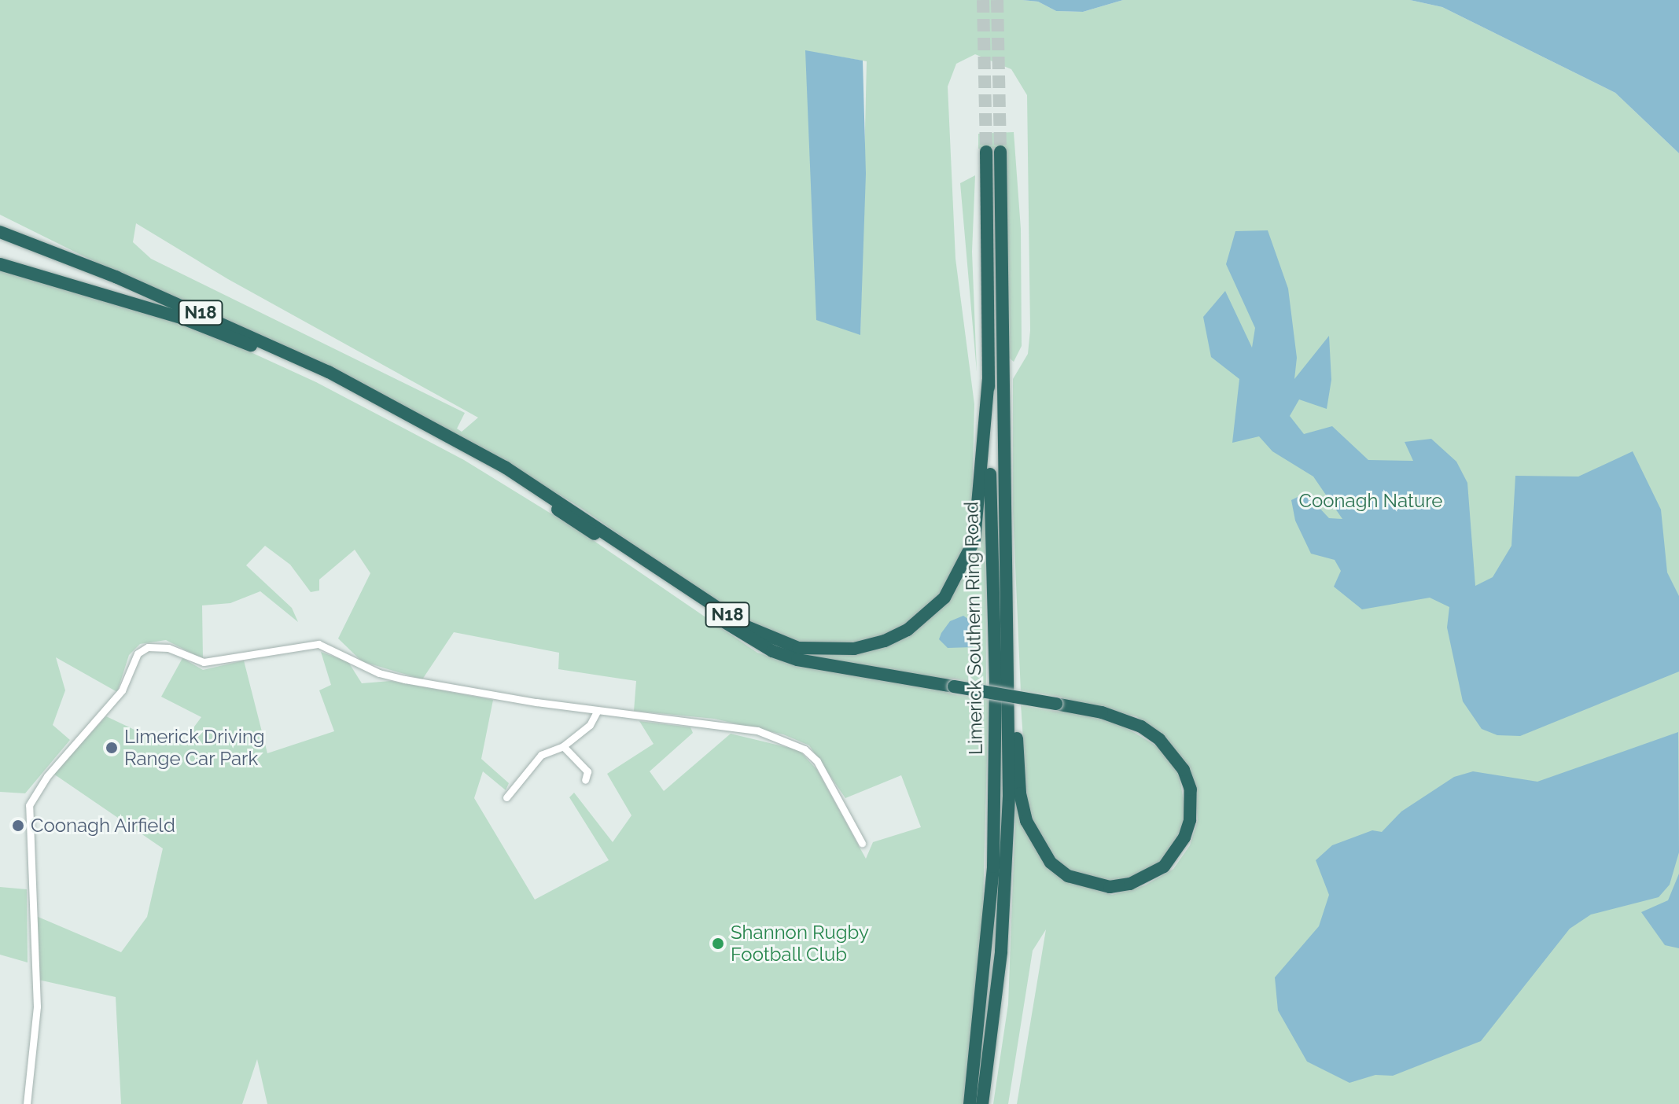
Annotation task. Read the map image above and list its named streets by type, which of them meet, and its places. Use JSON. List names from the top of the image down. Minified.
{"streets":{"highway":["N18","Limerick Southern Ring Road"]},"crossings":[["N18","Limerick Southern Ring Road"]],"parks":["Coonagh Nature"],"places":["Limerick Driving Range Car Park","Coonagh Airfield","Shannon Rugby Football Club"]}
